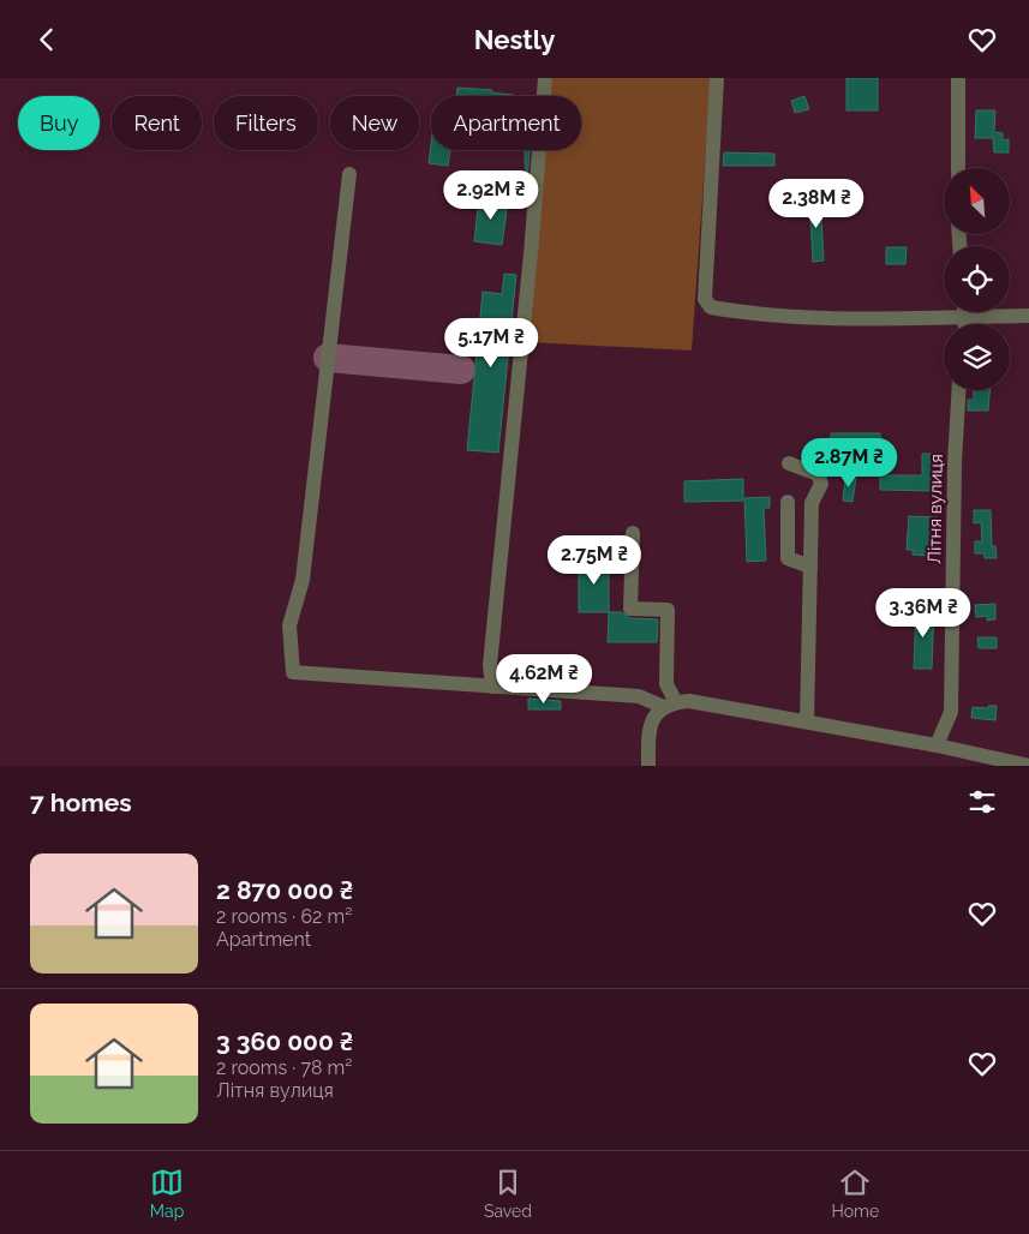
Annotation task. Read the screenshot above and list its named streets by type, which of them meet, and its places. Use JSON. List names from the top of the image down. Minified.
{"streets":{"street":["Літня вулиця"]},"north":"top left","page":{"header":"Nestly","chip":["Buy","Rent","Filters","New","Apartment"],"price":["2.92M ₴","2.38M ₴","5.17M ₴","2.87M ₴","2.75M ₴","3.36M ₴","4.62M ₴"],"heading":"7 homes","list":[{"name":"2 870 000 ₴","note":"2 rooms · 62 m² · Apartment"},{"name":"3 360 000 ₴","note":"2 rooms · 78 m² · Літня вулиця"}],"tabs":["Map","Saved","Home"]}}
